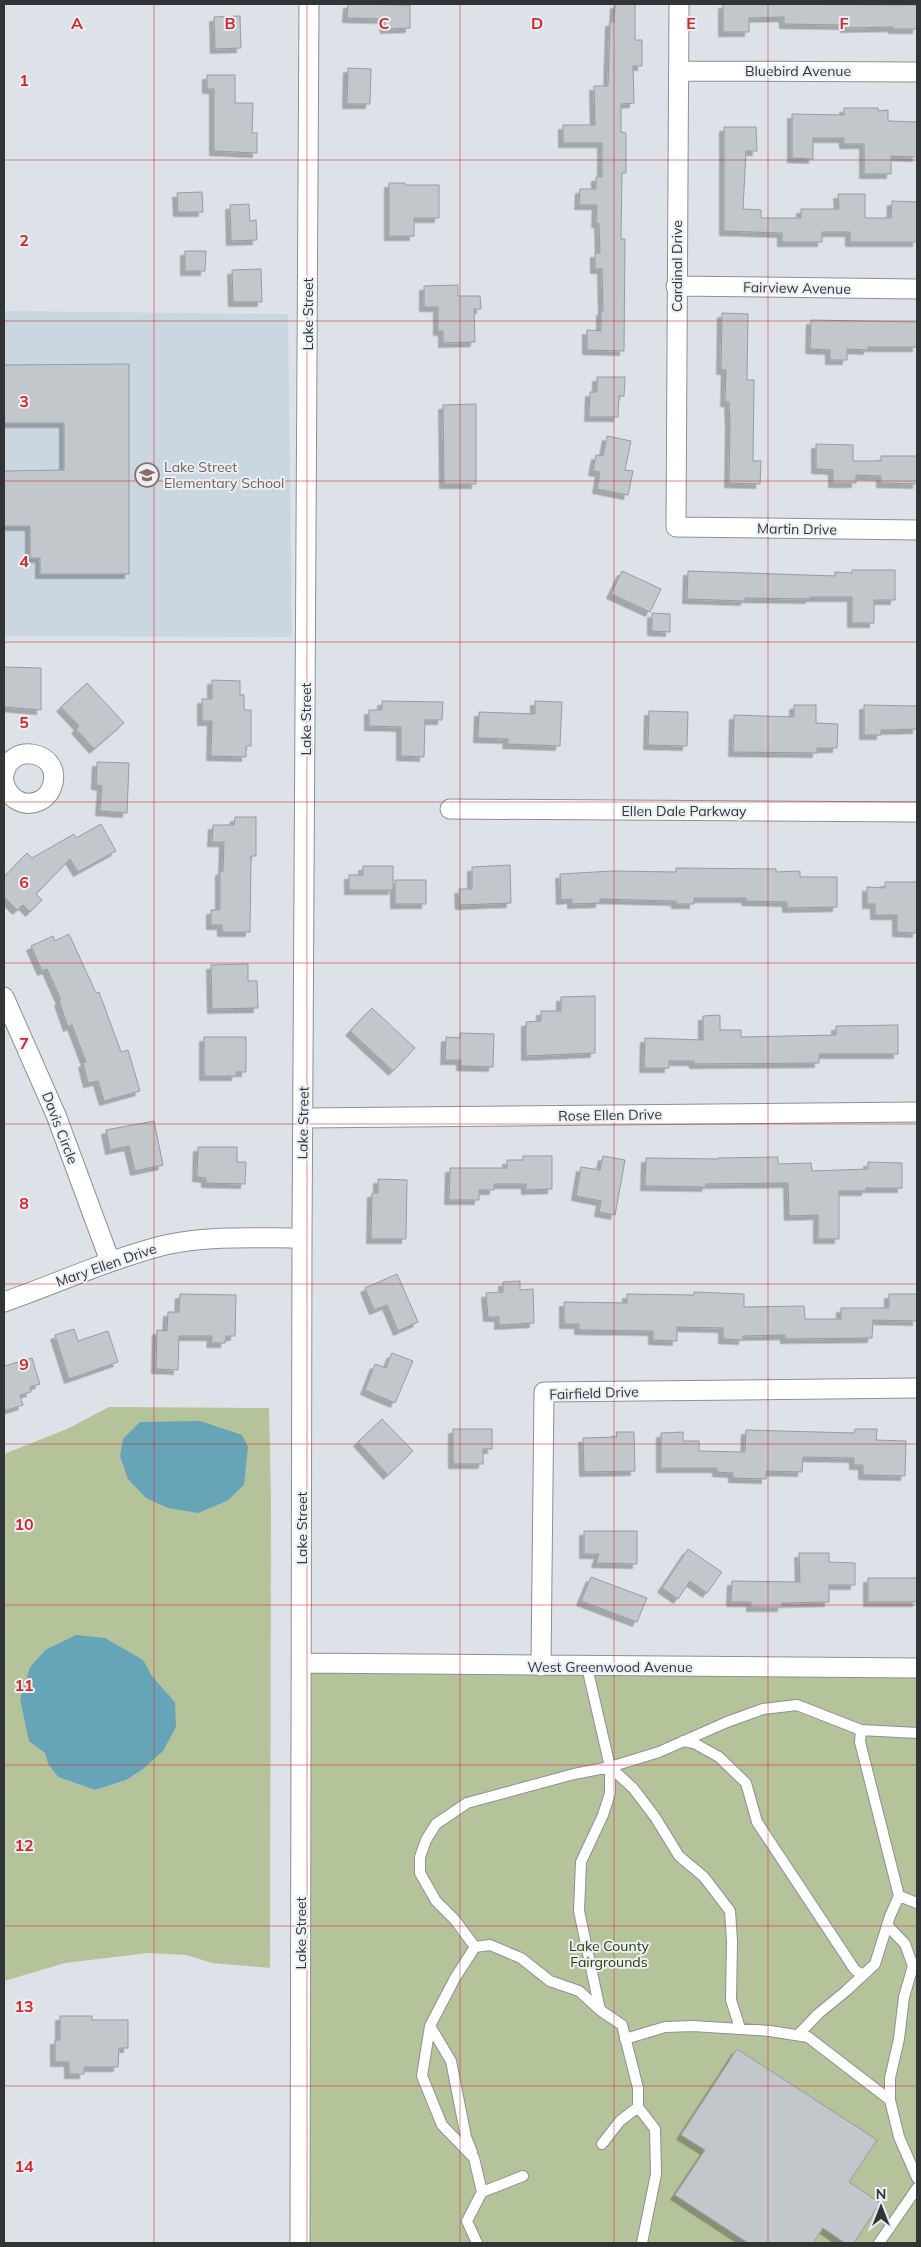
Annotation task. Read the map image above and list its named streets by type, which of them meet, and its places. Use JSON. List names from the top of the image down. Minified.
{"streets":{"street":["Bluebird Avenue","Cardinal Drive","Fairview Avenue","Lake Street","Martin Drive","Ellen Dale Parkway","Rose Ellen Drive","Davis Circle","Mary Ellen Drive","Fairfield Drive","West Greenwood Avenue"]},"crossings":[["Bluebird Avenue","Cardinal Drive"],["Cardinal Drive","Fairview Avenue"],["Cardinal Drive","Martin Drive"],["Lake Street","Rose Ellen Drive"],["Lake Street","Mary Ellen Drive"],["Lake Street","West Greenwood Avenue"],["Davis Circle","Mary Ellen Drive"],["Fairfield Drive","West Greenwood Avenue"]],"parks":["Lake County Fairgrounds"],"places":{"school or university":["Lake Street Elementary School"]},"north":"top","grid":{"columns":["A","B","C","D","E","F"],"rows":["1","2","3","4","5","6","7","8","9","10","11","12","13","14"]}}
